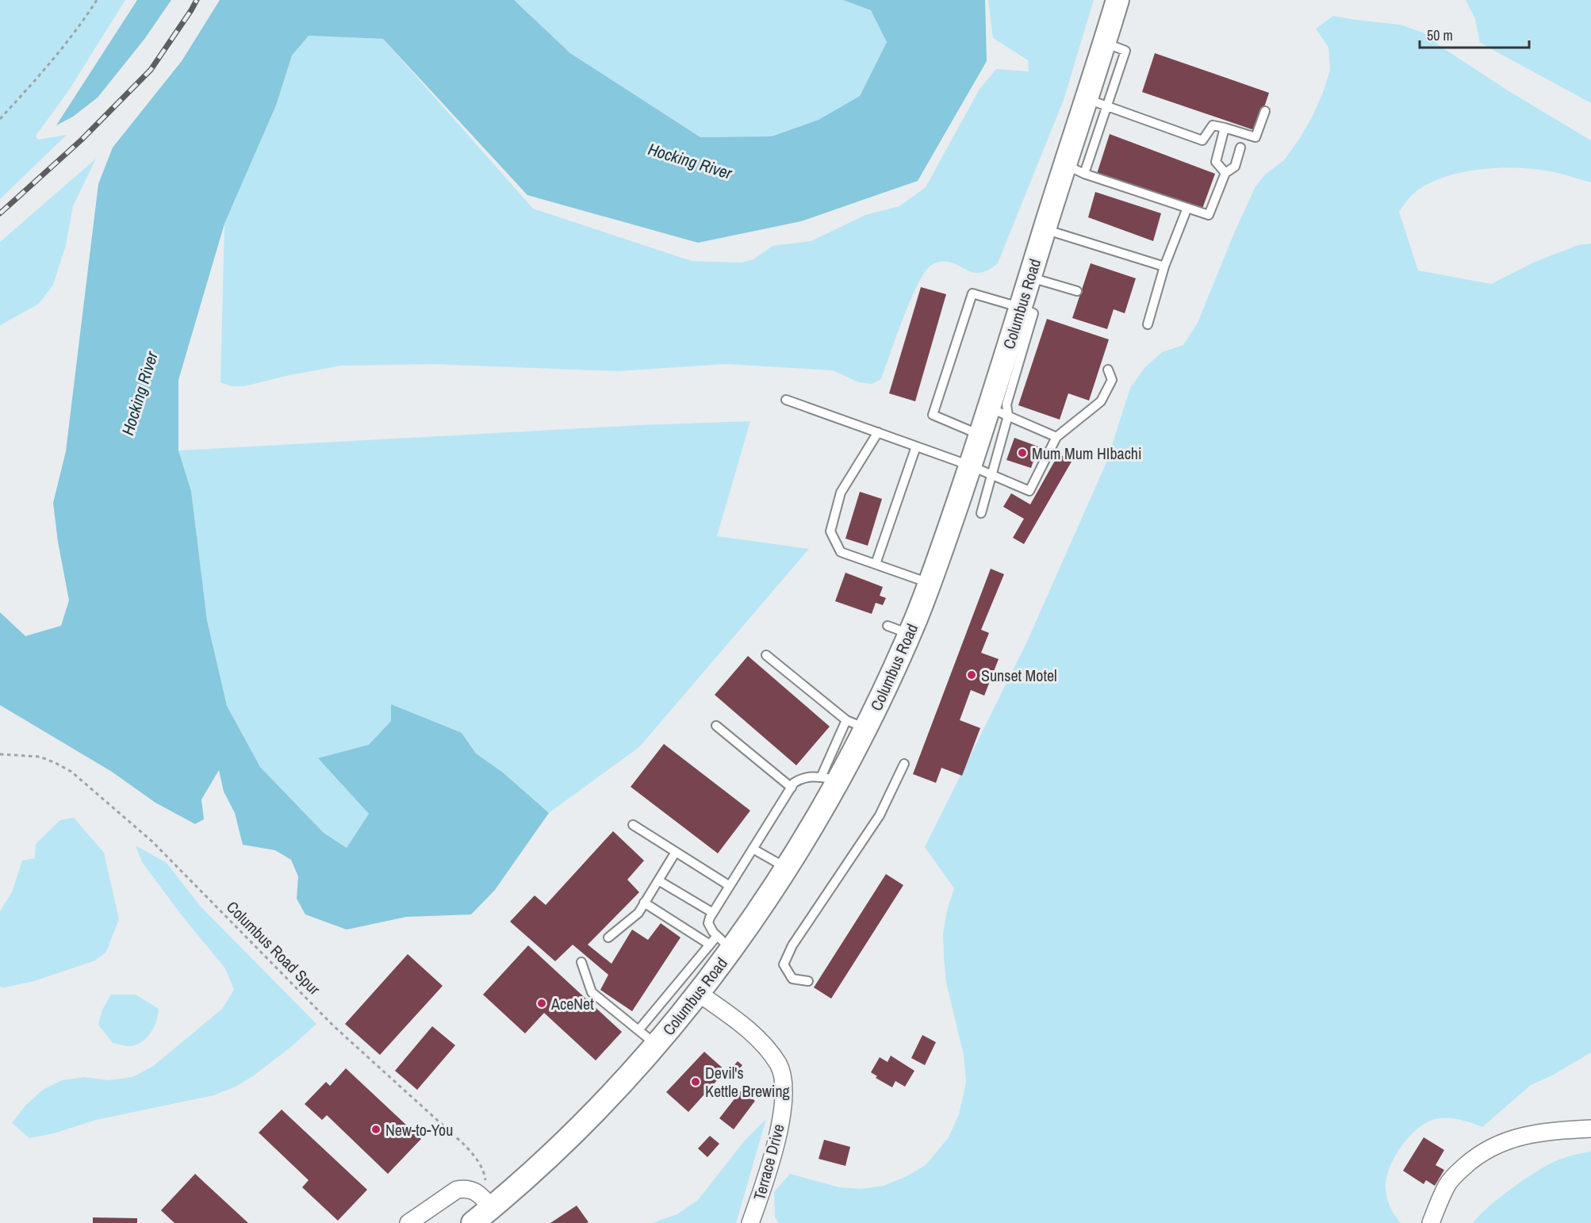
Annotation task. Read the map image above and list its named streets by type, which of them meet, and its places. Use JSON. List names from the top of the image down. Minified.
{"streets":{"main road":["Columbus Road"],"street":["Terrace Drive"],"path":["Columbus Road Spur"]},"crossings":[["Columbus Road","Columbus Road Spur"],["Columbus Road","Terrace Drive"]],"water":["Hocking River"],"places":["Mum Mum HIbachi","Sunset Motel","AceNet","Devil's Kettle Brewing","New-to-You"],"scale_bar":"50 m"}
